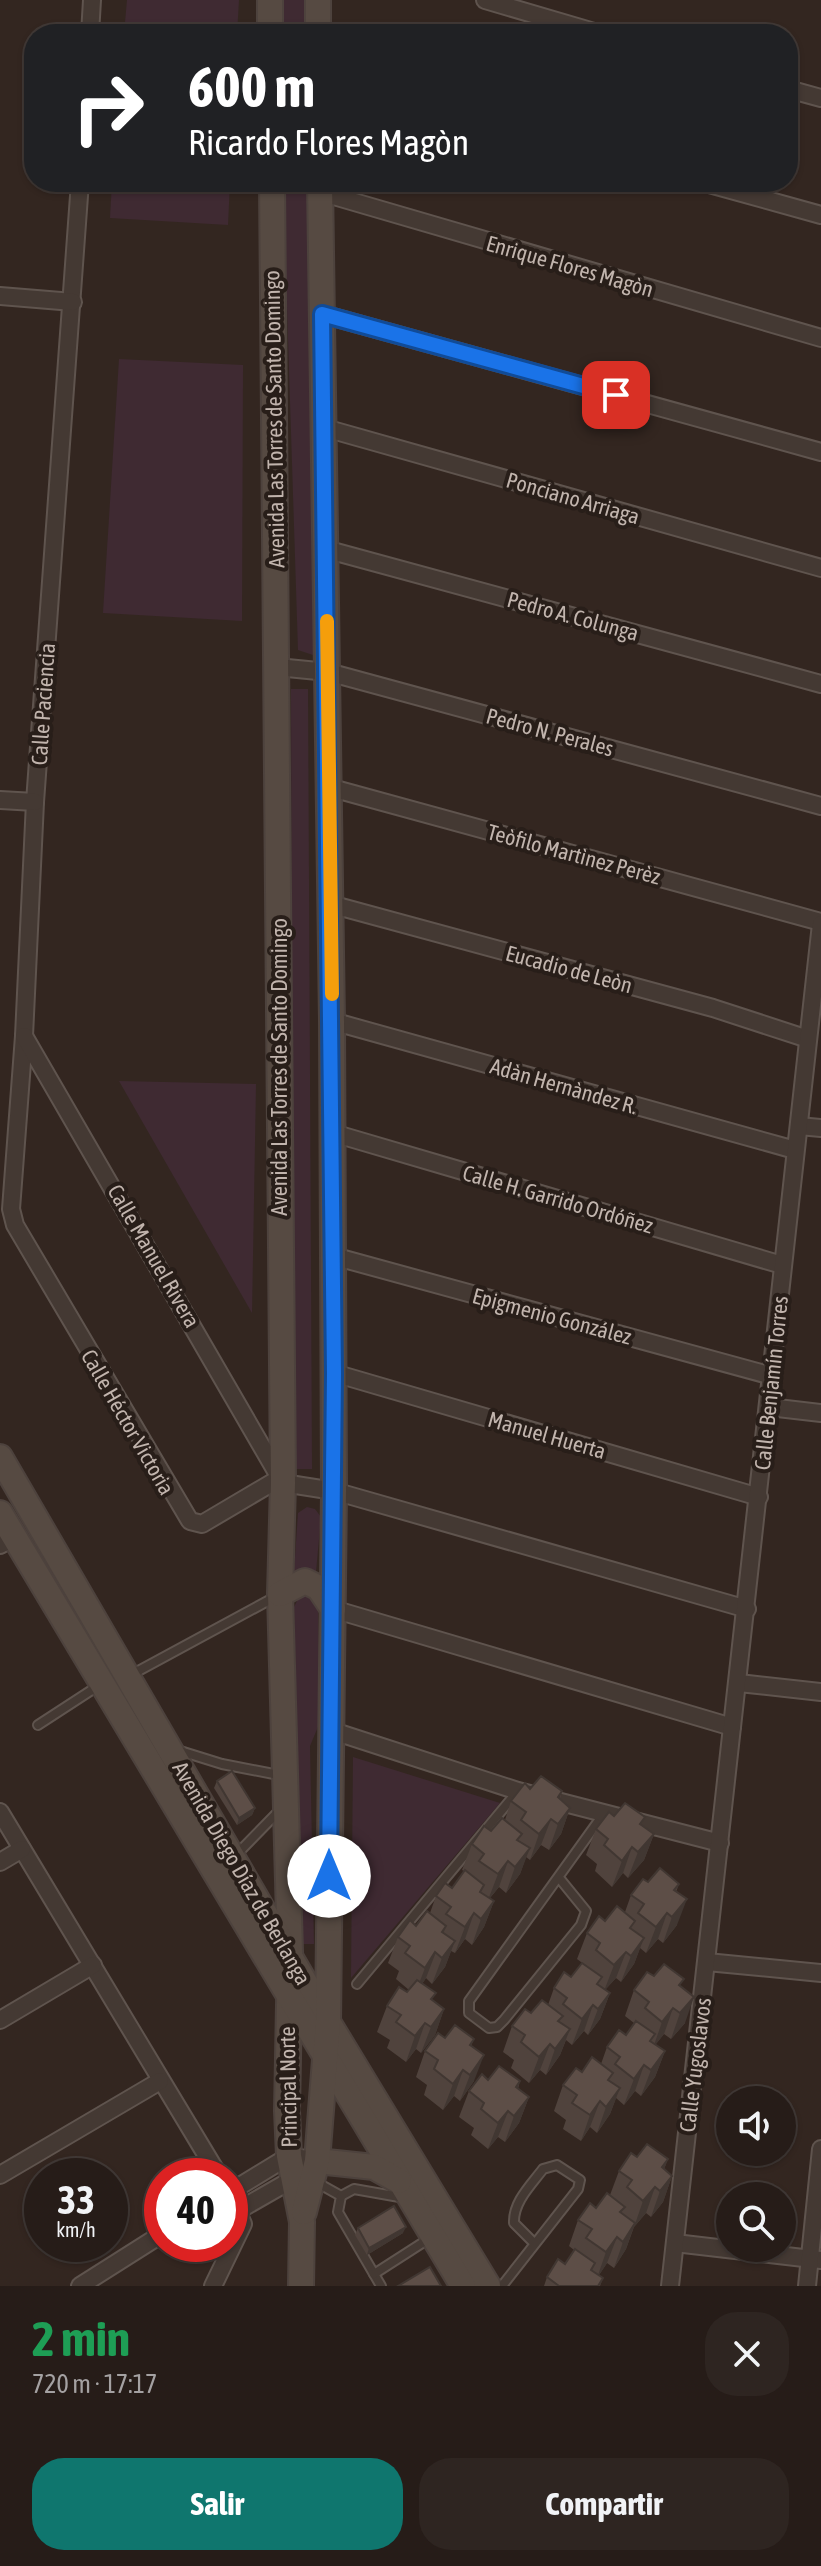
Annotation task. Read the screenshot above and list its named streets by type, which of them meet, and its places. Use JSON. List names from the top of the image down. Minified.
{"streets":{"street":["Enrique Flores Magòn","Avenida Las Torres de Santo Domingo","Ponciano Arriaga","Pedro A. Colunga","Calle Paciencia","Pedro N. Perales","Teòfilo Martìnez Perèz","Eucadio de Leòn","Adàn Hernàndez R.","Calle H. Garrido Ordóñez","Calle Manuel Rivera","Epigmenio González","Calle Benjamín Torres","Calle Héctor Victoria","Manuel Huerta","Avenida Diego Díaz de Berlanga","Calle Yugoslavos","Principal Norte"]},"crossings":[["Avenida Las Torres de Santo Domingo","Pedro N. Perales"],["Avenida Las Torres de Santo Domingo","Calle Manuel Rivera"],["Avenida Las Torres de Santo Domingo","Calle Héctor Victoria"],["Avenida Las Torres de Santo Domingo","Avenida Diego Díaz de Berlanga"],["Avenida Las Torres de Santo Domingo","Principal Norte"],["Calle Paciencia","Calle Manuel Rivera"],["Calle Paciencia","Calle Héctor Victoria"],["Teòfilo Martìnez Perèz","Calle Benjamín Torres"],["Eucadio de Leòn","Calle Benjamín Torres"],["Adàn Hernàndez R.","Calle Benjamín Torres"],["Calle H. Garrido Ordóñez","Calle Benjamín Torres"],["Calle Manuel Rivera","Calle Héctor Victoria"],["Epigmenio González","Calle Benjamín Torres"],["Calle Benjamín Torres","Manuel Huerta"],["Calle Benjamín Torres","Calle Yugoslavos"],["Avenida Diego Díaz de Berlanga","Principal Norte"]],"page":{"turn":["600 m","Ricardo Flores Magòn"],"speed":"33 km/h","limit":"40","heading":["2 min","720 m · 17:17"],"buttons":["Salir","Compartir"]}}
